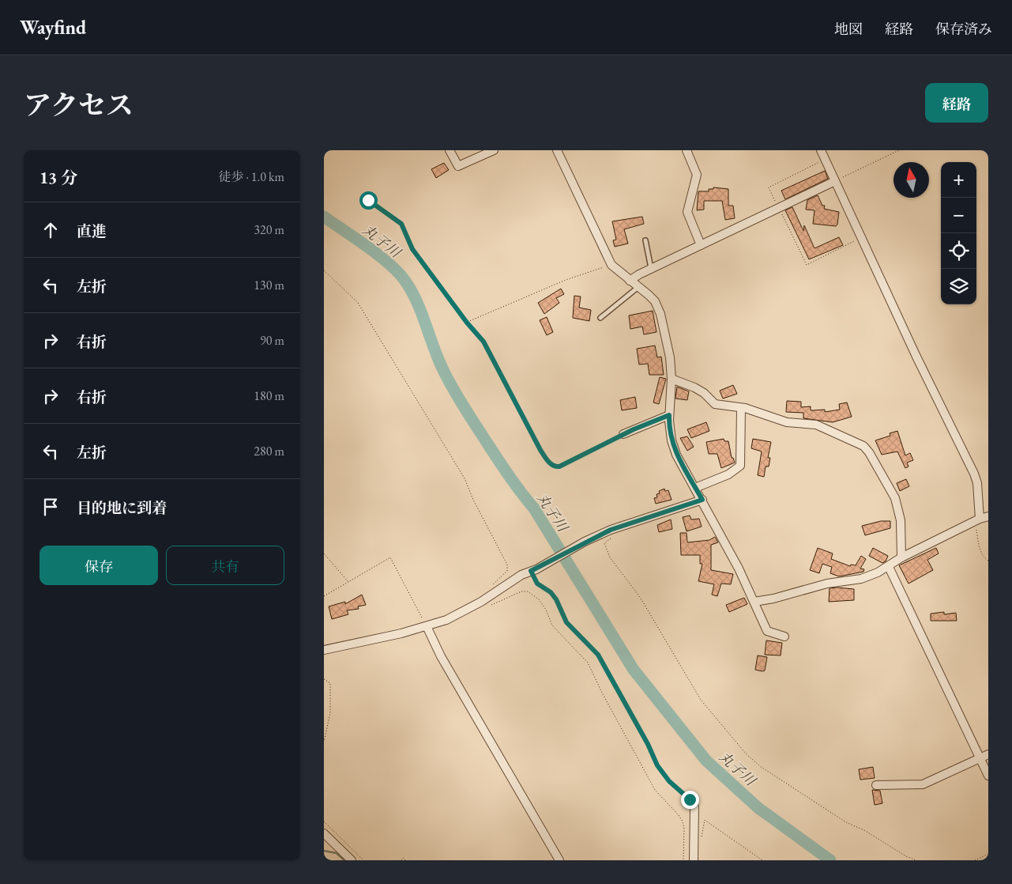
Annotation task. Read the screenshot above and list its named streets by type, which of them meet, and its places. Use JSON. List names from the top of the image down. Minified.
{"water":["丸子川"],"north":"top","page":{"header":"Wayfind","nav":["地図","経路","保存済み"],"title":"アクセス","buttons":["経路",["保存","共有"]],"heading":["13 分","徒歩 · 1.0 km"],"map_buttons":["+","−"],"list":[["直進","320 m"],["左折","130 m"],["右折","90 m"],["右折","180 m"],["左折","280 m"],"目的地に到着"]}}
